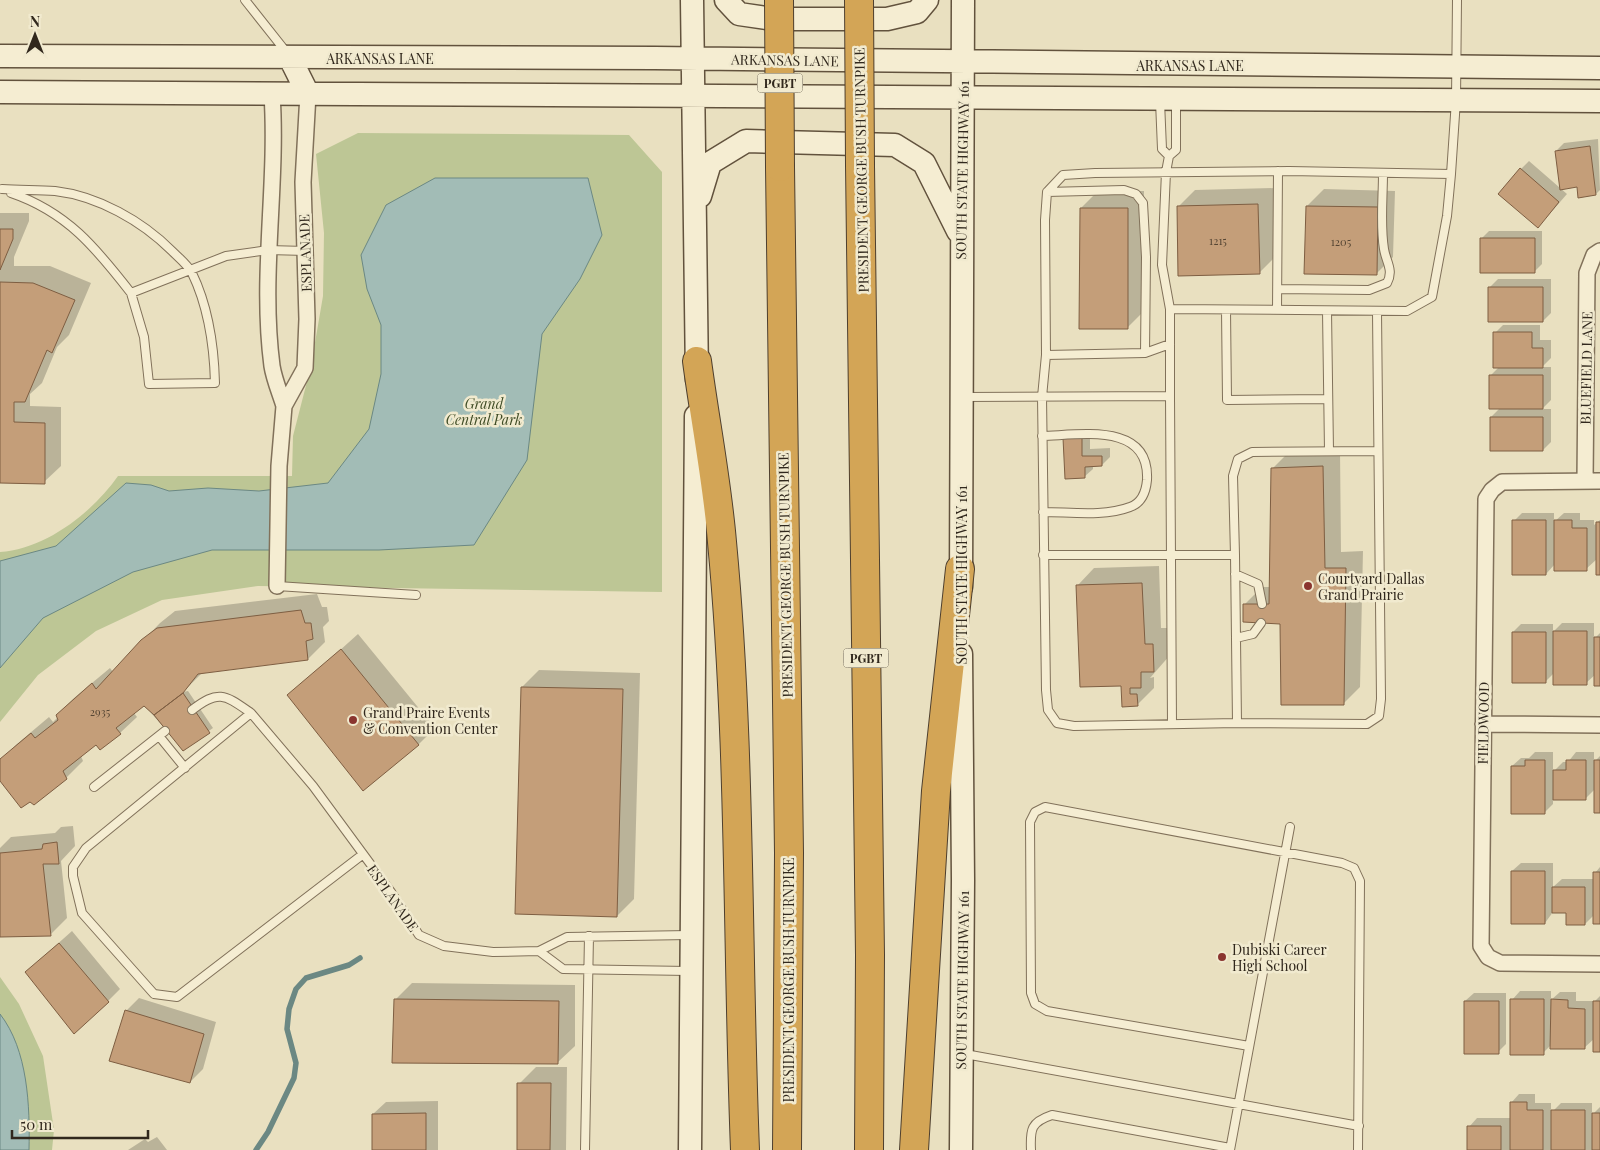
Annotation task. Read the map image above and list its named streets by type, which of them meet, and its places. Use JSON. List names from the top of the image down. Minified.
{"streets":{"highway":["PGBT","PRESIDENT GEORGE BUSH TURNPIKE"],"main road":["ARKANSAS LANE","SOUTH STATE HIGHWAY 161"],"street":["ESPLANADE","BLUEFIELD LANE","FIELDWOOD"]},"crossings":[["ARKANSAS LANE","SOUTH STATE HIGHWAY 161"],["BLUEFIELD LANE","FIELDWOOD"]],"parks":["Grand Central Park"],"places":["Courtyard Dallas Grand Prairie","Grand Praire Events & Convention Center","Dubiski Career High School"],"house_numbers":["1215","1205","2935"],"scale_bar":"50 m","north":"top"}
